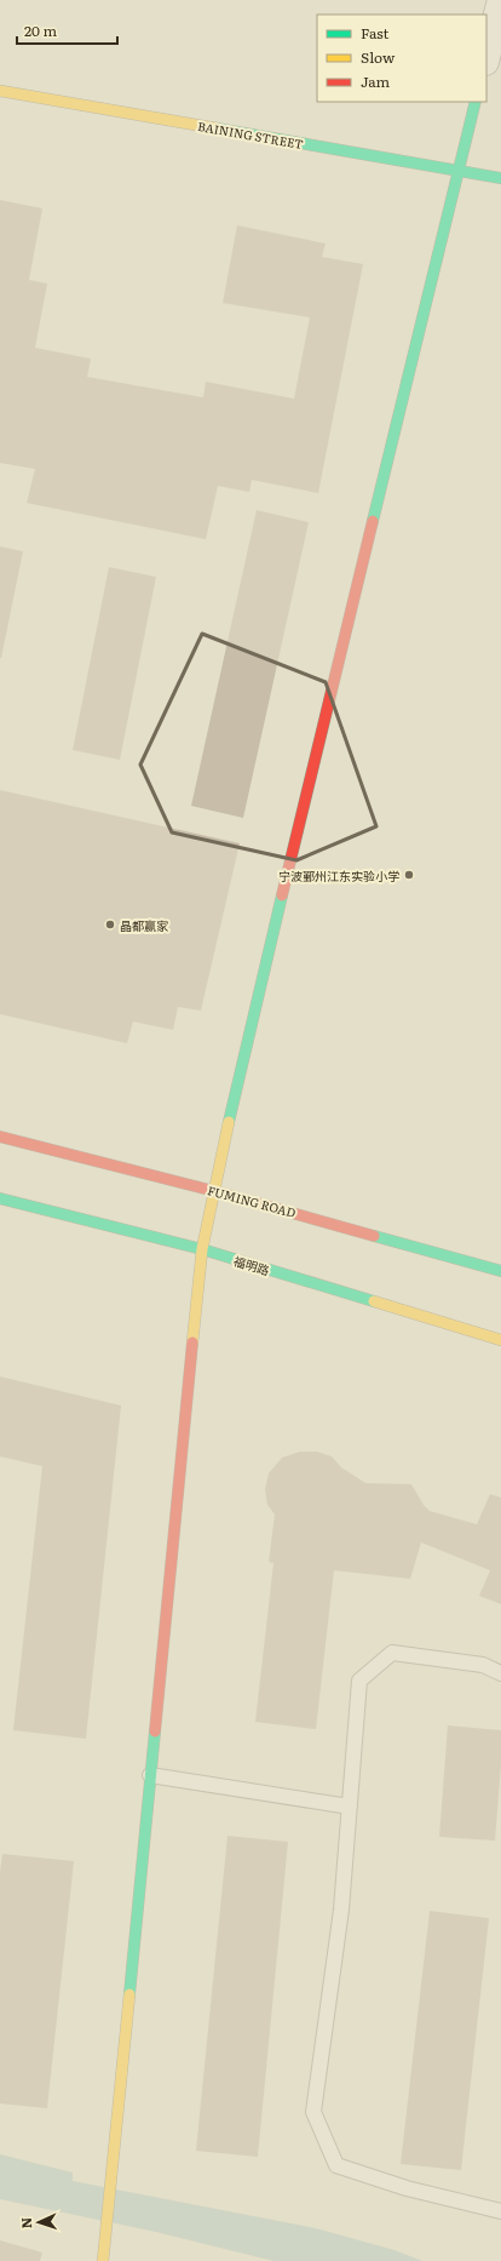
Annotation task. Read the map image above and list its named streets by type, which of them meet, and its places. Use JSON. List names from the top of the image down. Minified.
{"streets":{"street":["BAINING STREET","FUMING ROAD","福明路"]},"places":["宁波鄞州江东实验小学","晶都赢家"],"legend":["Fast","Slow","Jam"],"scale_bar":"20 m","north":"left"}
